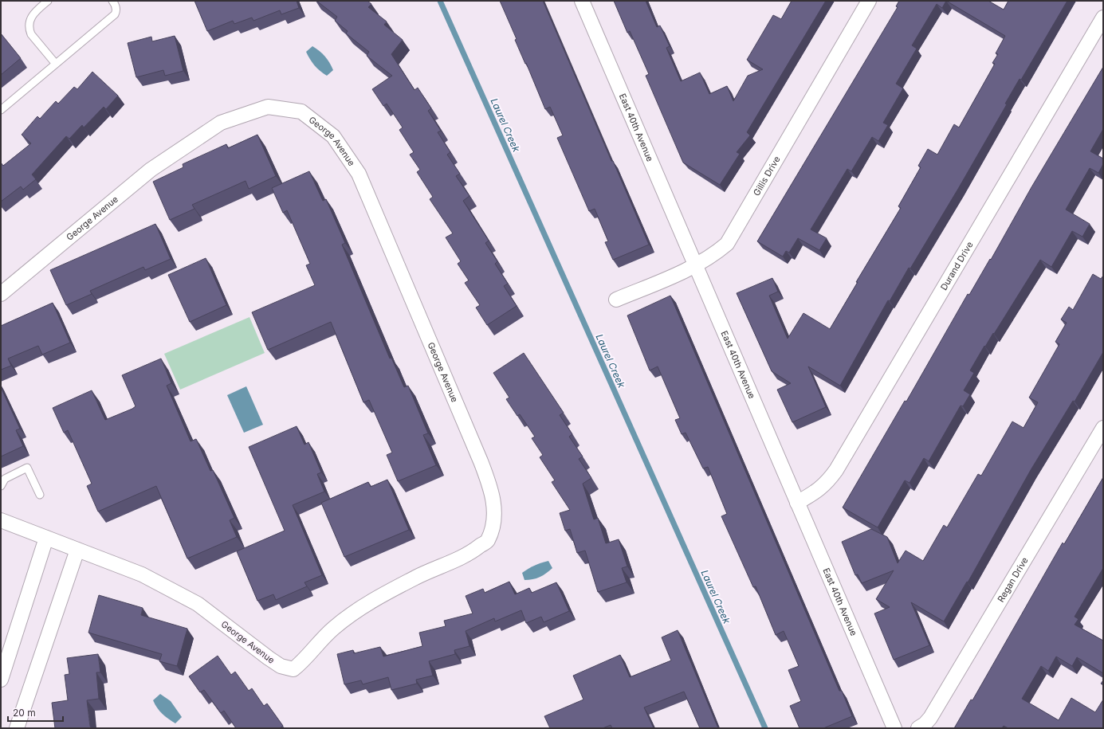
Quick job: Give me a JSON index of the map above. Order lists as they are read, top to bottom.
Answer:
{
  "streets": {
    "street": [
      "East 40th Avenue",
      "George Avenue",
      "Gillis Drive",
      "Durand Drive",
      "Regan Drive"
    ]
  },
  "crossings": [
    ["East 40th Avenue", "Gillis Drive"],
    ["East 40th Avenue", "Durand Drive"]
  ],
  "water": ["Laurel Creek"],
  "scale_bar": "20 m"
}
